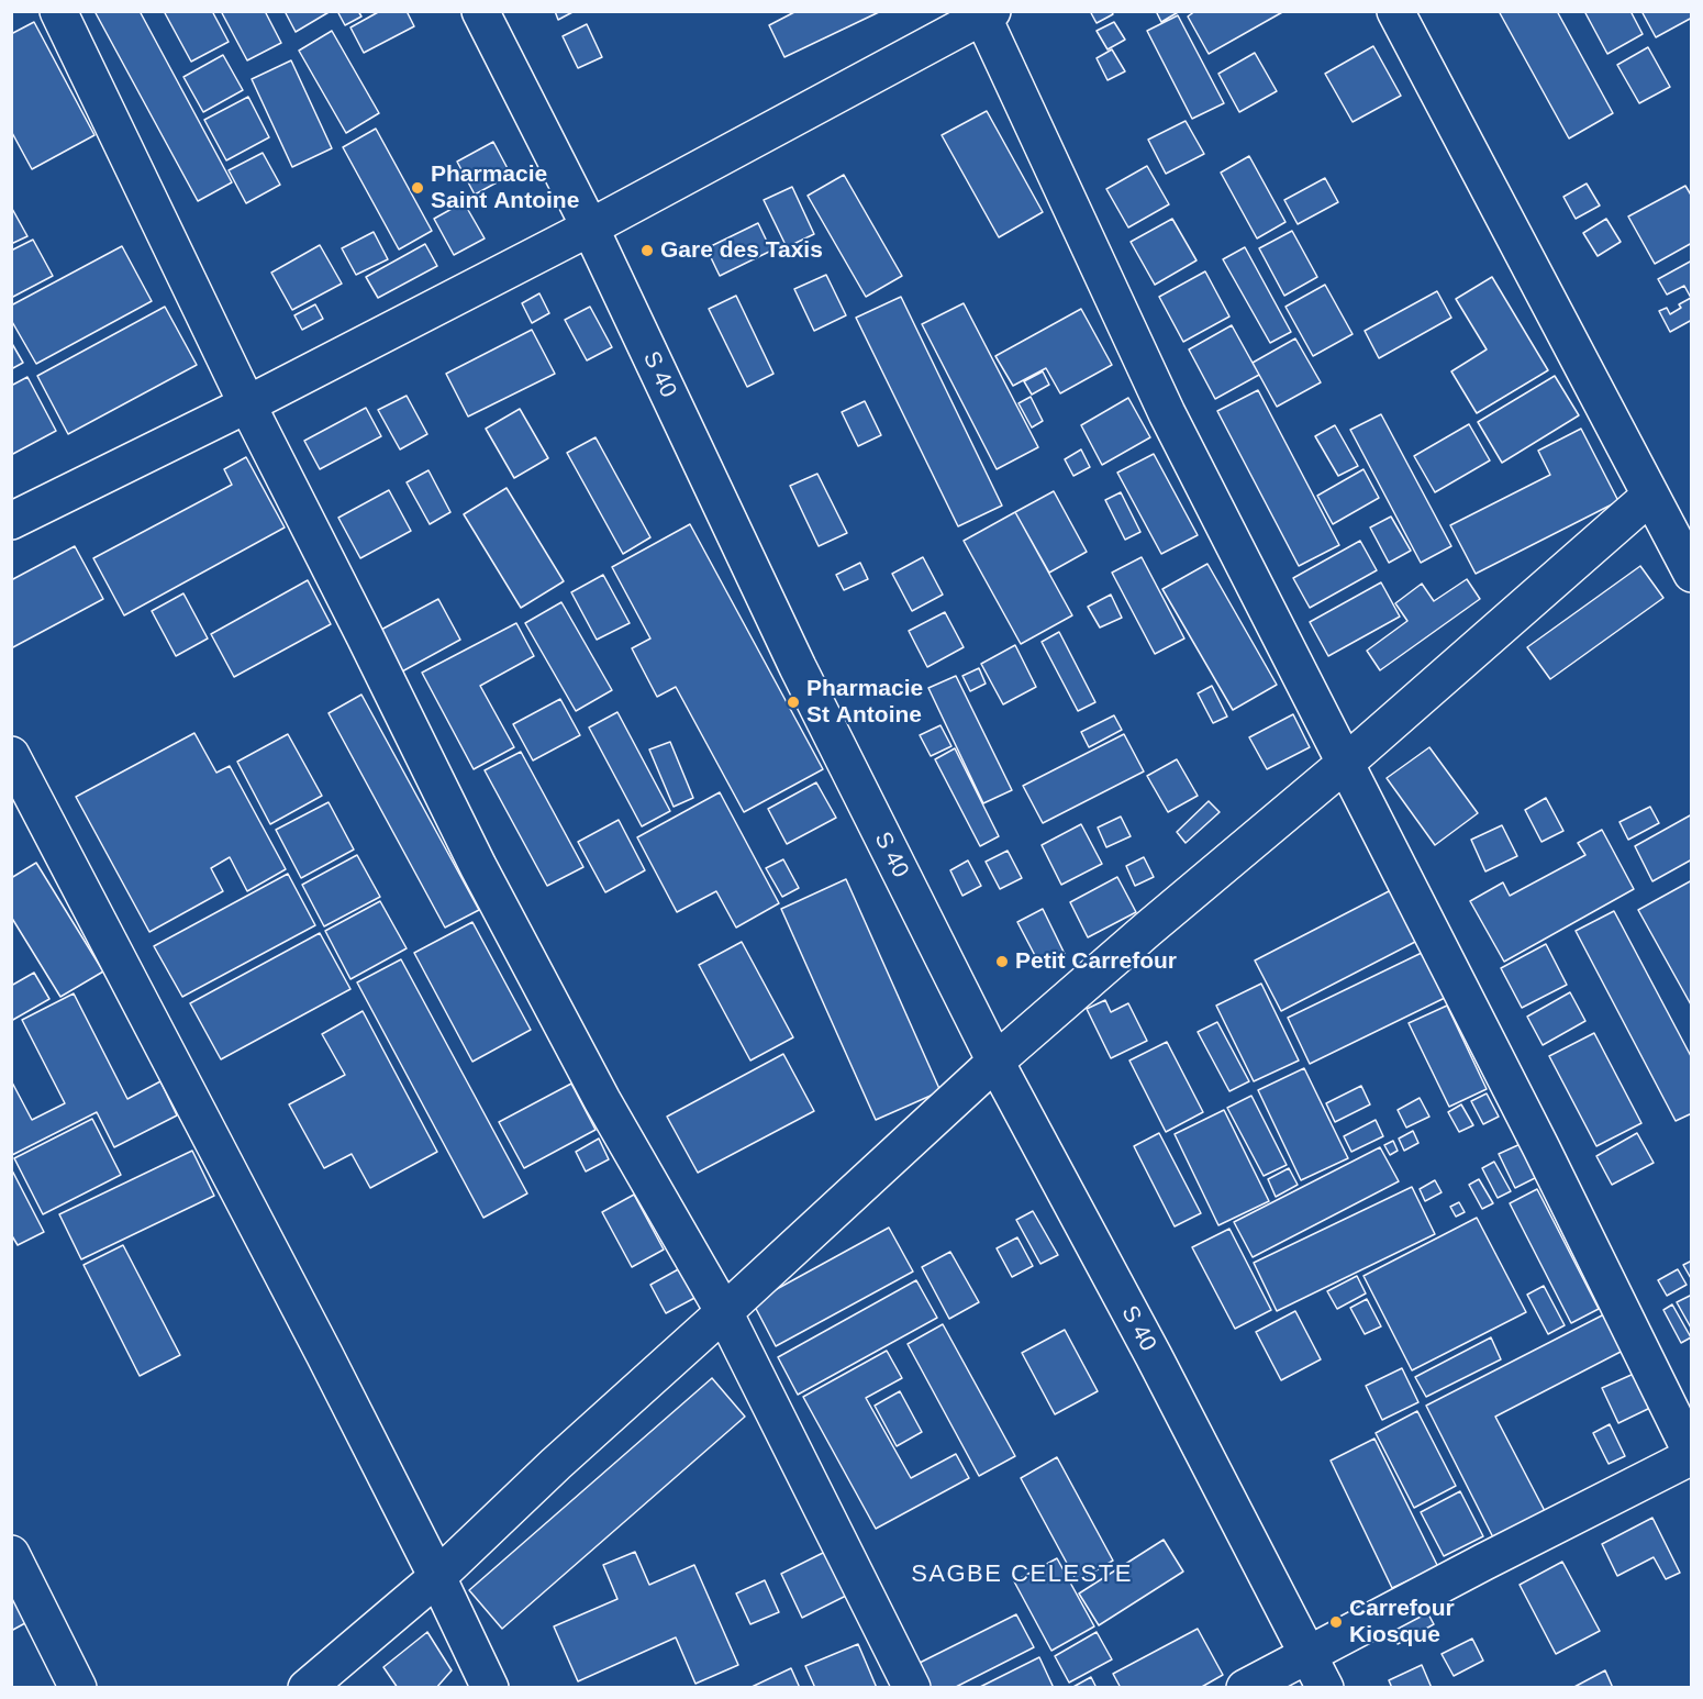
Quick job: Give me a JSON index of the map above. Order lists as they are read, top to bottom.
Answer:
{
  "streets": {
    "street": ["S 40"]
  },
  "districts": ["SAGBE CELESTE"],
  "places": [
    "Pharmacie Saint Antoine",
    "Gare des Taxis",
    "Pharmacie St Antoine",
    "Petit Carrefour",
    "Carrefour Kiosque"
  ]
}
